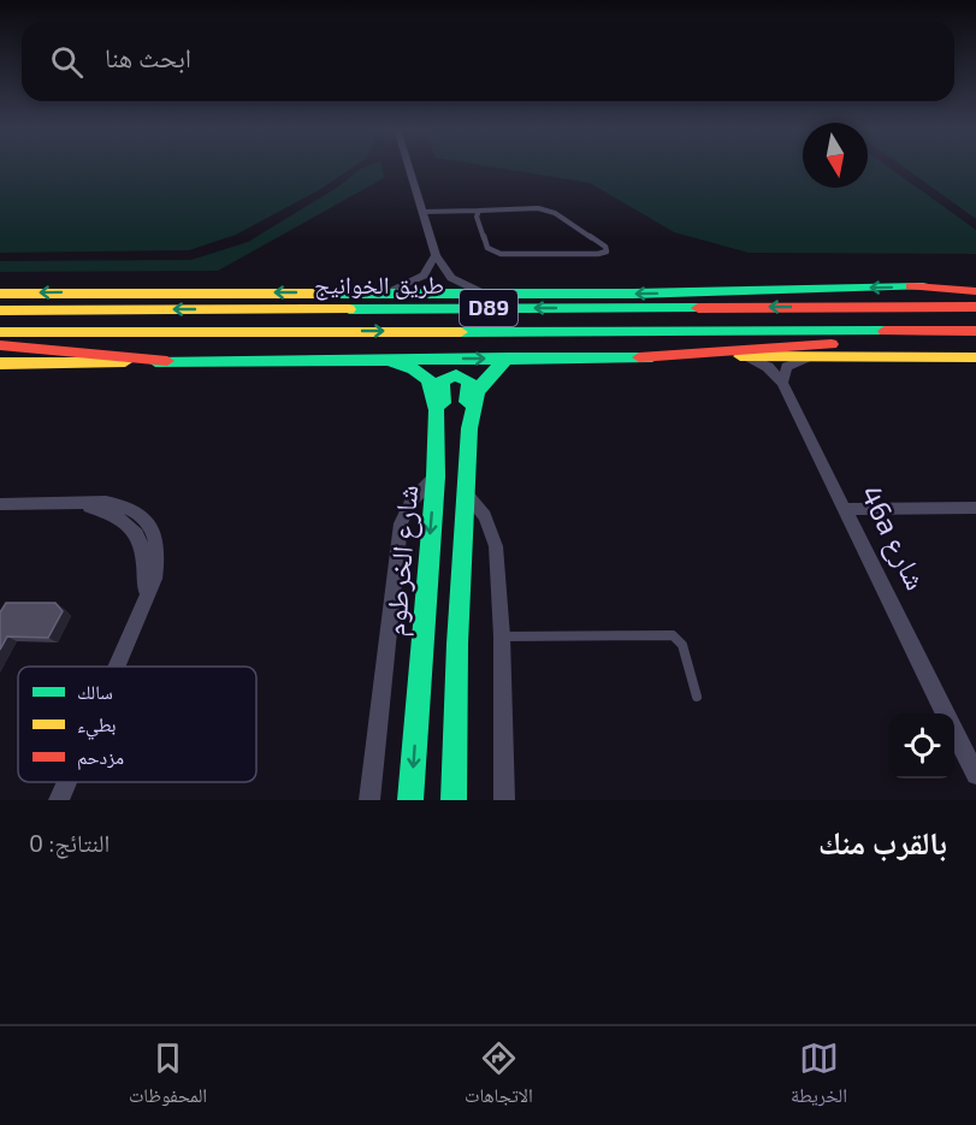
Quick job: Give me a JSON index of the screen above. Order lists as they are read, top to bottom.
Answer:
{
  "streets": {
    "main road": ["طريق الخوانيج", "D89", "شارع الخرطوم"],
    "street": ["46a شارع"]
  },
  "legend": ["سالك", "بطيء", "مزدحم"],
  "north": "bottom",
  "page": {
    "search": "ابحث هنا",
    "heading": ["بالقرب منك", "النتائج: 0"],
    "nav": ["الخريطة", "الاتجاهات", "المحفوظات"]
  }
}
